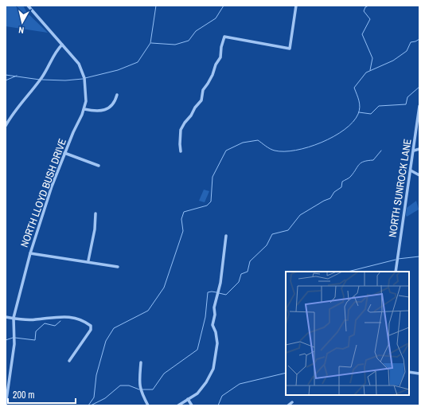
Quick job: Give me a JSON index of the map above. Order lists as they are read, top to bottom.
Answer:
{
  "streets": {
    "street": ["NORTH SUNROCK LANE", "NORTH LLOYD BUSH DRIVE"]
  },
  "scale_bar": "200 m",
  "north": "bottom"
}
